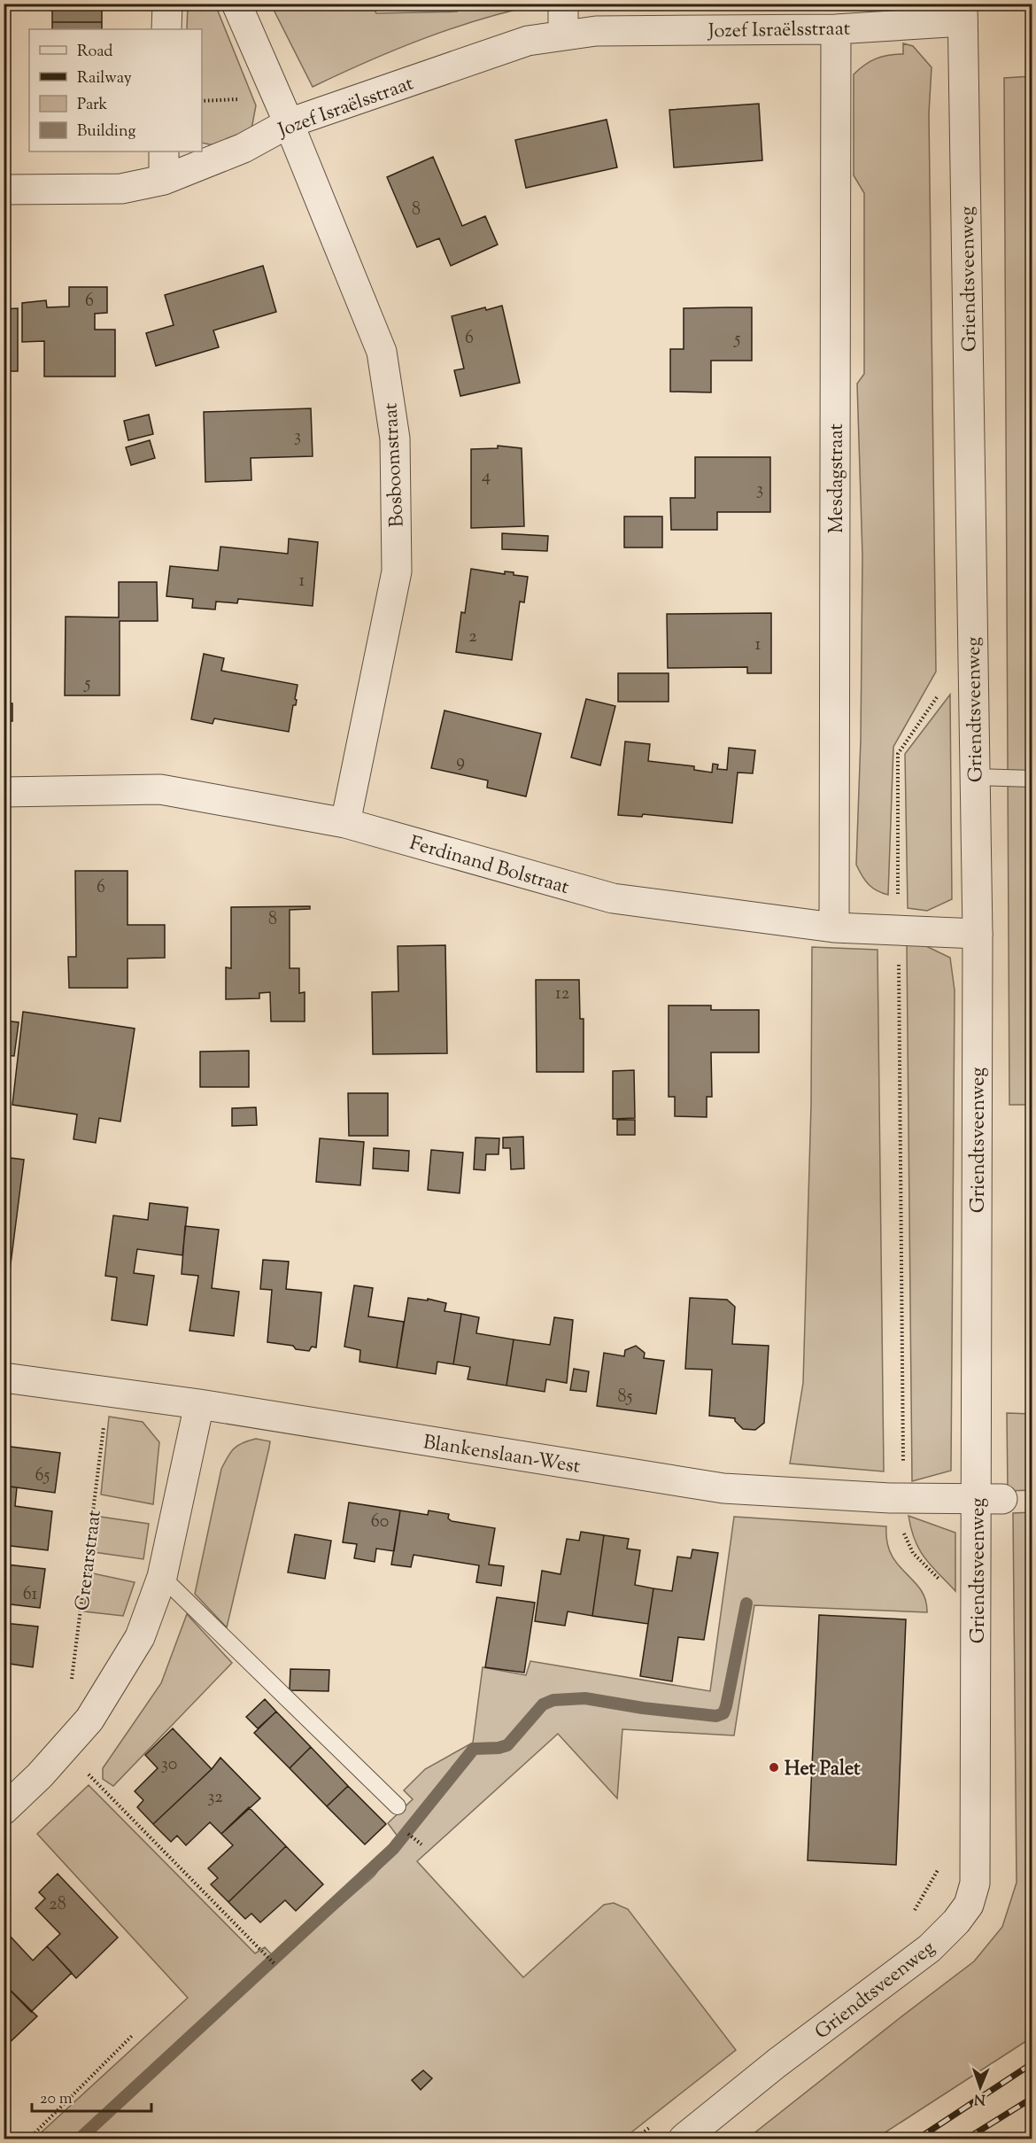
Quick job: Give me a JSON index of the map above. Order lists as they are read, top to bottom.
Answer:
{
  "streets": {
    "street": [
      "Jozef Israëlsstraat",
      "Griendtsveenweg",
      "Bosboomstraat",
      "Mesdagstraat",
      "Ferdinand Bolstraat",
      "Blankenslaan-West"
    ],
    "path": ["Crerarstraat"]
  },
  "crossings": [
    ["Jozef Israëlsstraat", "Griendtsveenweg"],
    ["Jozef Israëlsstraat", "Bosboomstraat"],
    ["Jozef Israëlsstraat", "Mesdagstraat"],
    ["Griendtsveenweg", "Ferdinand Bolstraat"],
    ["Griendtsveenweg", "Blankenslaan-West"],
    ["Bosboomstraat", "Ferdinand Bolstraat"],
    ["Mesdagstraat", "Ferdinand Bolstraat"],
    ["Blankenslaan-West", "Crerarstraat"]
  ],
  "places": ["Het Palet"],
  "house_numbers": [
    "8",
    "6",
    "6",
    "5",
    "3",
    "4",
    "3",
    "1",
    "2",
    "1",
    "5",
    "9",
    "6",
    "8",
    "12",
    "85",
    "65",
    "60",
    "61",
    "30",
    "32",
    "28"
  ],
  "legend": [
    "Road",
    "Railway",
    "Park",
    "Building"
  ],
  "scale_bar": "20 m",
  "north": "bottom"
}
